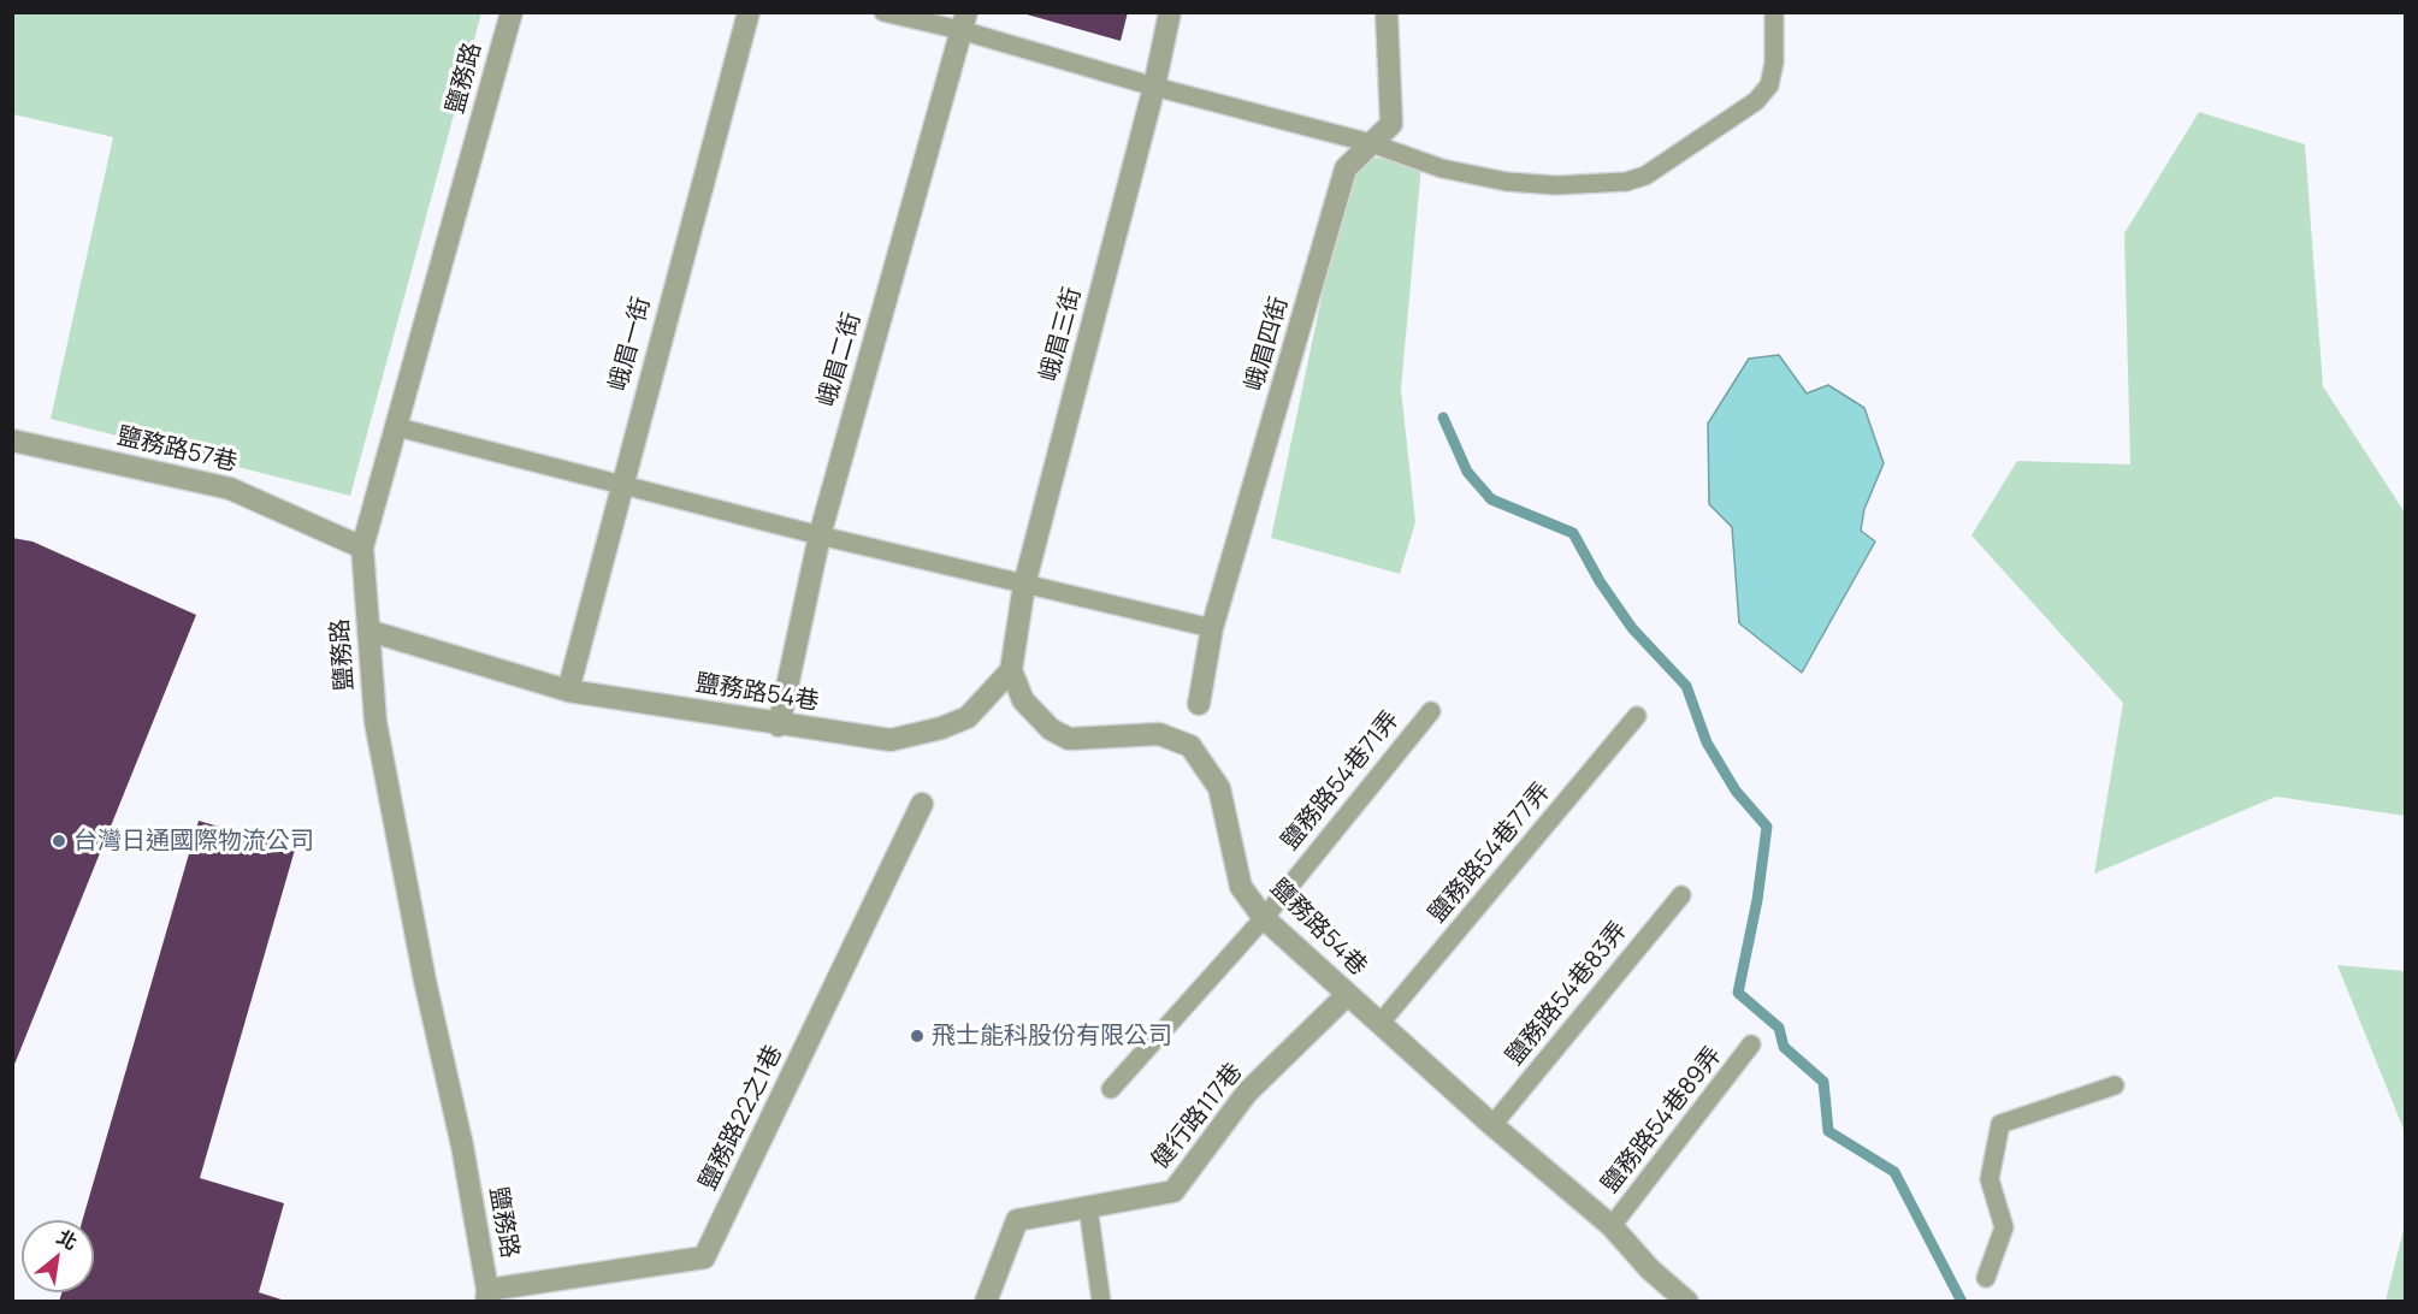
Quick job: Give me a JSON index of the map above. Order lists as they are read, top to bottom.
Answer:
{
  "streets": {
    "street": [
      "鹽務路",
      "峨眉三街",
      "峨眉一街",
      "峨眉四街",
      "峨眉二街",
      "鹽務路57巷",
      "鹽務路54巷",
      "健行路117巷",
      "鹽務路22之1巷"
    ],
    "lane": [
      "鹽務路54巷71弄",
      "鹽務路54巷77弄",
      "鹽務路54巷83弄",
      "鹽務路54巷89弄"
    ]
  },
  "crossings": [
    ["鹽務路", "鹽務路57巷"],
    ["鹽務路", "鹽務路54巷"],
    ["鹽務路", "鹽務路22之1巷"],
    ["峨眉三街", "鹽務路54巷"],
    ["峨眉一街", "鹽務路54巷"],
    ["峨眉二街", "鹽務路54巷"],
    ["鹽務路54巷", "鹽務路54巷71弄"],
    ["鹽務路54巷", "鹽務路54巷77弄"],
    ["鹽務路54巷", "鹽務路54巷83弄"],
    ["鹽務路54巷", "健行路117巷"],
    ["鹽務路54巷", "鹽務路54巷89弄"]
  ],
  "places": ["台灣日通國際物流公司", "飛士能科股份有限公司"],
  "north": "top right"
}
